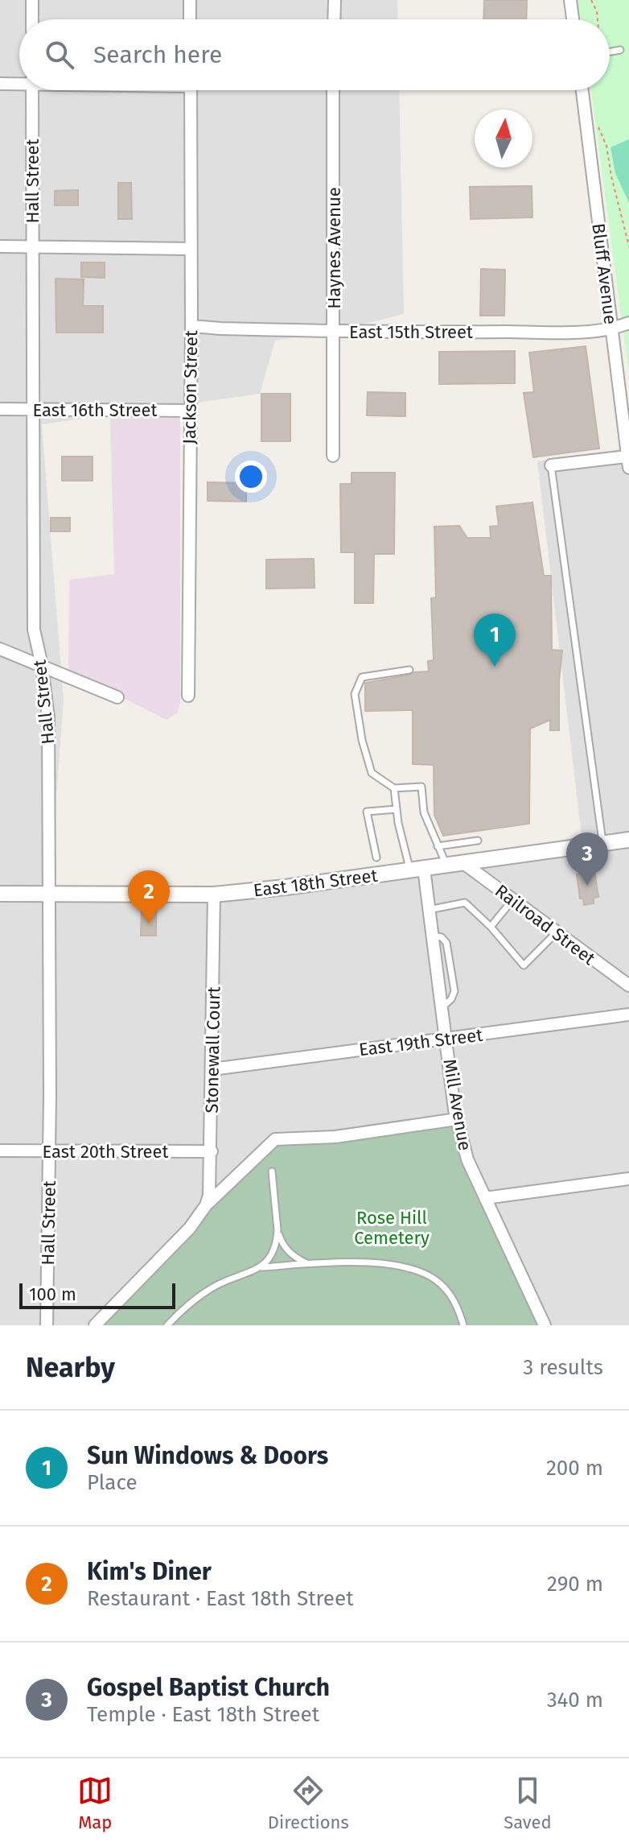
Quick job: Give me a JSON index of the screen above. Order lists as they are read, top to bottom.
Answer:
{
  "streets": {
    "street": [
      "Hall Street",
      "Haynes Avenue",
      "Bluff Avenue",
      "East 15th Street",
      "Jackson Street",
      "East 16th Street",
      "East 18th Street",
      "Railroad Street",
      "East 19th Street",
      "Stonewall Court",
      "Mill Avenue",
      "East 20th Street"
    ]
  },
  "crossings": [
    ["Hall Street", "East 16th Street"],
    ["Hall Street", "East 18th Street"],
    ["Hall Street", "East 20th Street"],
    ["Haynes Avenue", "East 15th Street"],
    ["Bluff Avenue", "East 15th Street"],
    ["East 15th Street", "Jackson Street"],
    ["Jackson Street", "East 16th Street"],
    ["East 18th Street", "Railroad Street"],
    ["East 18th Street", "Stonewall Court"],
    ["East 18th Street", "Mill Avenue"],
    ["East 19th Street", "Stonewall Court"],
    ["East 19th Street", "Mill Avenue"],
    ["Stonewall Court", "East 20th Street"]
  ],
  "parks": ["Rose Hill Cemetery"],
  "scale_bar": "100 m",
  "north": "top",
  "page": {
    "search": "Search here",
    "pins": ["1", "3", "2"],
    "scale": "100 m",
    "heading": ["Nearby", "3 results"],
    "list": [
      {
        "mark": "1",
        "name": "Sun Windows & Doors",
        "note": "Place",
        "value": "200 m"
      },
      {
        "mark": "2",
        "name": "Kim's Diner",
        "note": "Restaurant · East 18th Street",
        "value": "290 m"
      },
      {
        "mark": "3",
        "name": "Gospel Baptist Church",
        "note": "Temple · East 18th Street",
        "value": "340 m"
      }
    ],
    "nav": ["Map", "Directions", "Saved"]
  }
}
